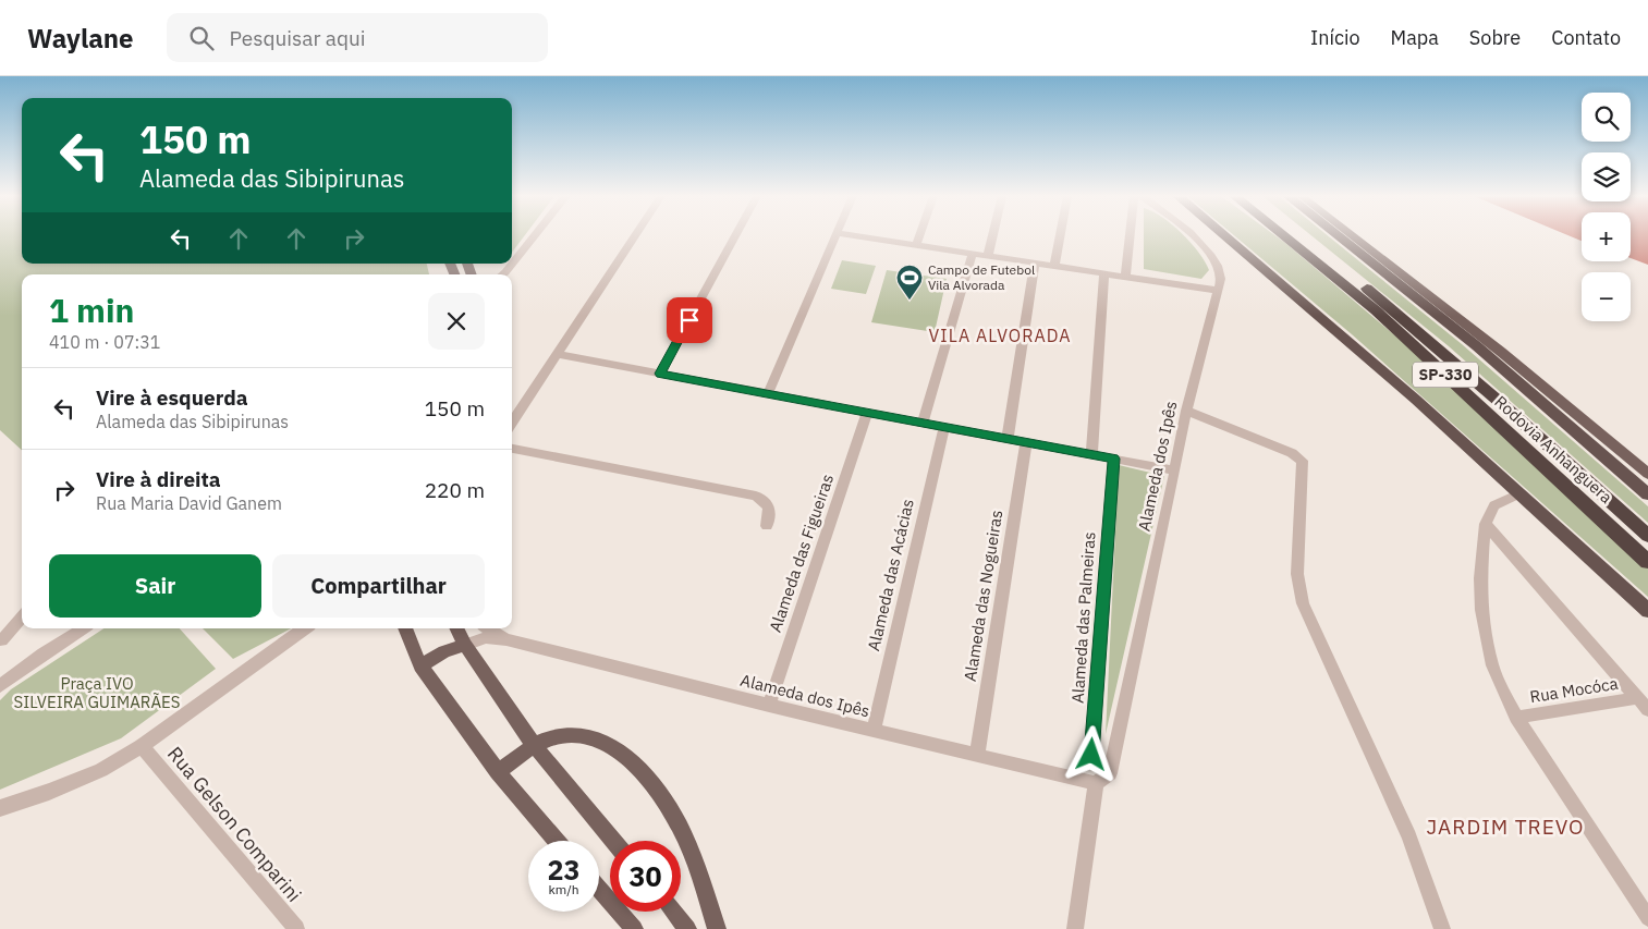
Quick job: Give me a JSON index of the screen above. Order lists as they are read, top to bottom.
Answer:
{
  "streets": {
    "highway": ["SP-330", "Rodovia Anhanguera"],
    "street": [
      "Alameda dos Ipês",
      "Alameda das Figueiras",
      "Alameda das Acácias",
      "Alameda das Nogueiras",
      "Alameda das Palmeiras",
      "Rua Mocóca",
      "Rua Gelson Comparini"
    ]
  },
  "crossings": [
    ["Alameda dos Ipês", "Alameda das Figueiras"],
    ["Alameda dos Ipês", "Alameda das Acácias"],
    ["Alameda dos Ipês", "Alameda das Nogueiras"],
    ["Alameda dos Ipês", "Alameda das Palmeiras"]
  ],
  "districts": ["VILA ALVORADA", "JARDIM TREVO"],
  "parks": ["Praça IVO SILVEIRA GUIMARÃES"],
  "places": {
    "sports": ["Campo de Futebol Vila Alvorada"]
  },
  "page": {
    "header": "Waylane",
    "search": "Pesquisar aqui",
    "nav": [
      "Início",
      "Mapa",
      "Sobre",
      "Contato"
    ],
    "map_buttons": ["+", "−"],
    "turn": ["150 m", "Alameda das Sibipirunas"],
    "heading": ["1 min", "410 m · 07:31"],
    "list": [
      {
        "name": "Vire à esquerda",
        "note": "Alameda das Sibipirunas",
        "value": "150 m"
      },
      {
        "name": "Vire à direita",
        "note": "Rua Maria David Ganem",
        "value": "220 m"
      }
    ],
    "buttons": ["Sair", "Compartilhar"],
    "speed": "23 km/h",
    "limit": "30"
  }
}
